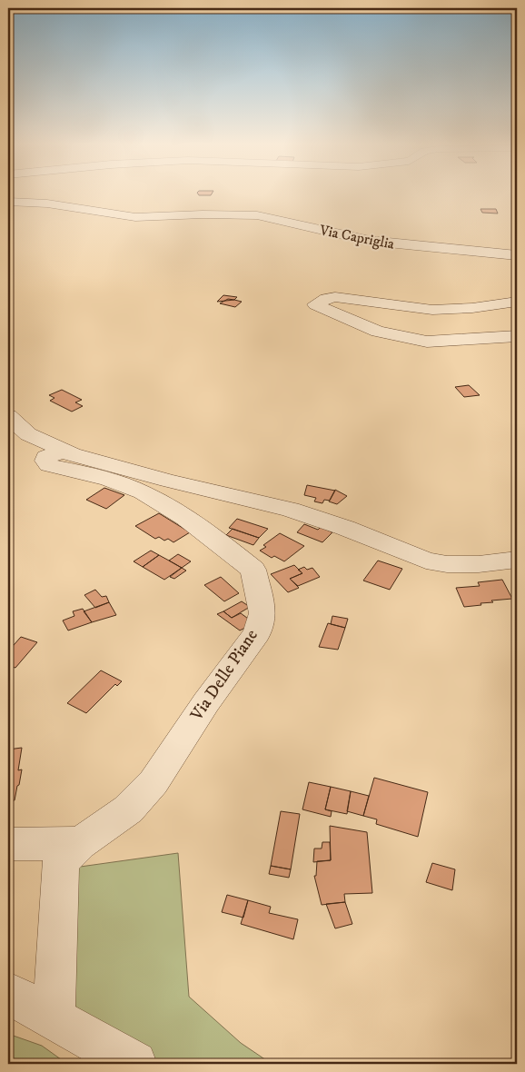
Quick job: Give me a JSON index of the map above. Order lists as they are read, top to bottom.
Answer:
{
  "streets": {
    "street": ["Via Capriglia", "Via Delle Piane"]
  }
}
